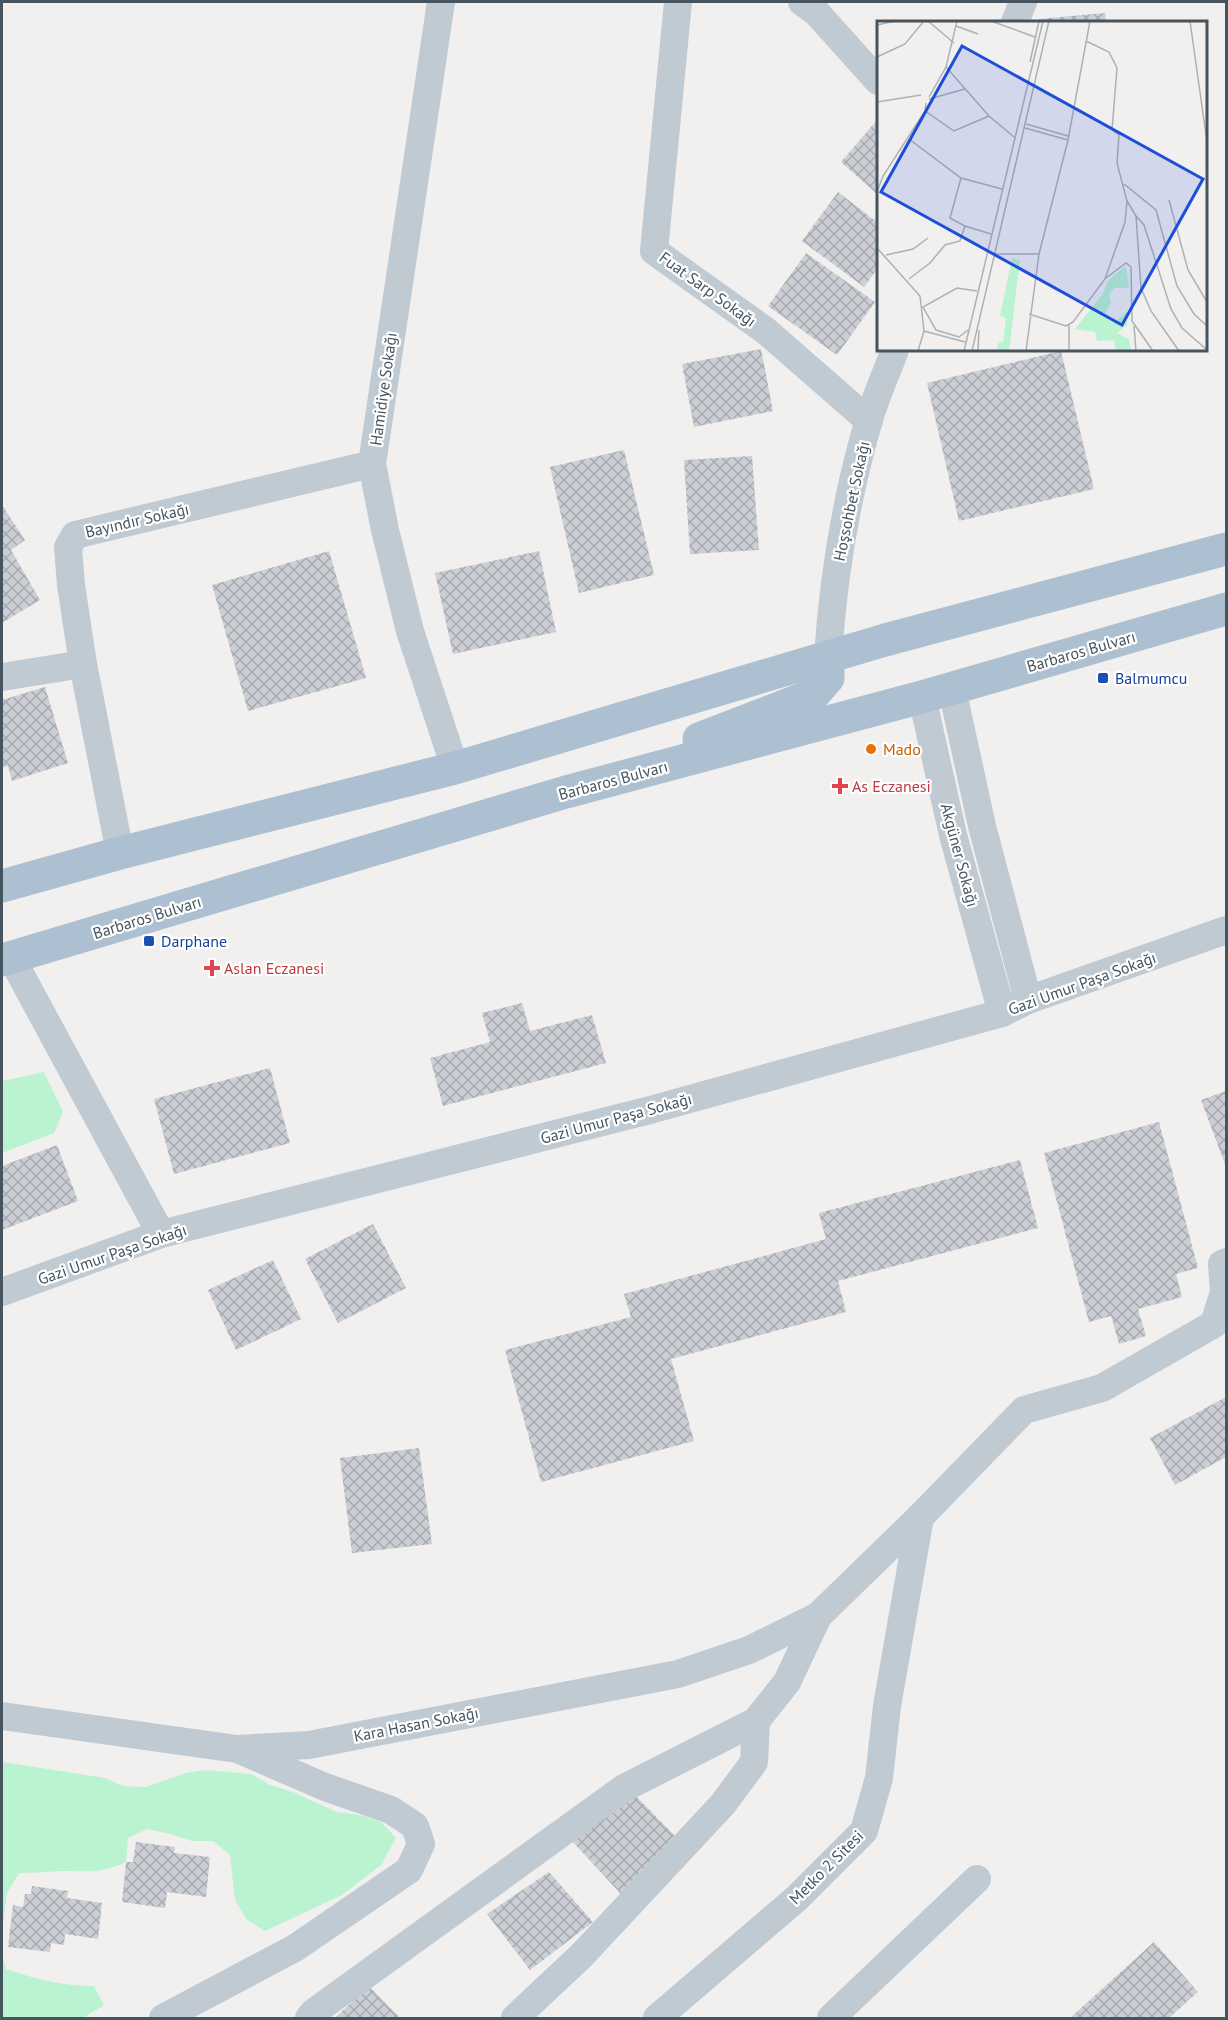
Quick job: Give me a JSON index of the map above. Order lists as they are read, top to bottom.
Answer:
{
  "streets": {
    "main road": ["Barbaros Bulvarı"],
    "street": [
      "Fuat Sarp Sokağı",
      "Hamidiye Sokağı",
      "Hoşsohbet Sokağı",
      "Bayındır Sokağı",
      "Akgüner Sokağı",
      "Gazi Umur Paşa Sokağı",
      "Kara Hasan Sokağı",
      "Metko 2 Sitesi"
    ]
  },
  "crossings": [
    ["Fuat Sarp Sokağı", "Hoşsohbet Sokağı"],
    ["Hamidiye Sokağı", "Bayındır Sokağı"],
    ["Barbaros Bulvarı", "Akgüner Sokağı"],
    ["Akgüner Sokağı", "Gazi Umur Paşa Sokağı"]
  ],
  "places": {
    "transit": ["Balmumcu", "Darphane"],
    "other": ["Mado"],
    "health": ["As Eczanesi", "Aslan Eczanesi"]
  }
}
